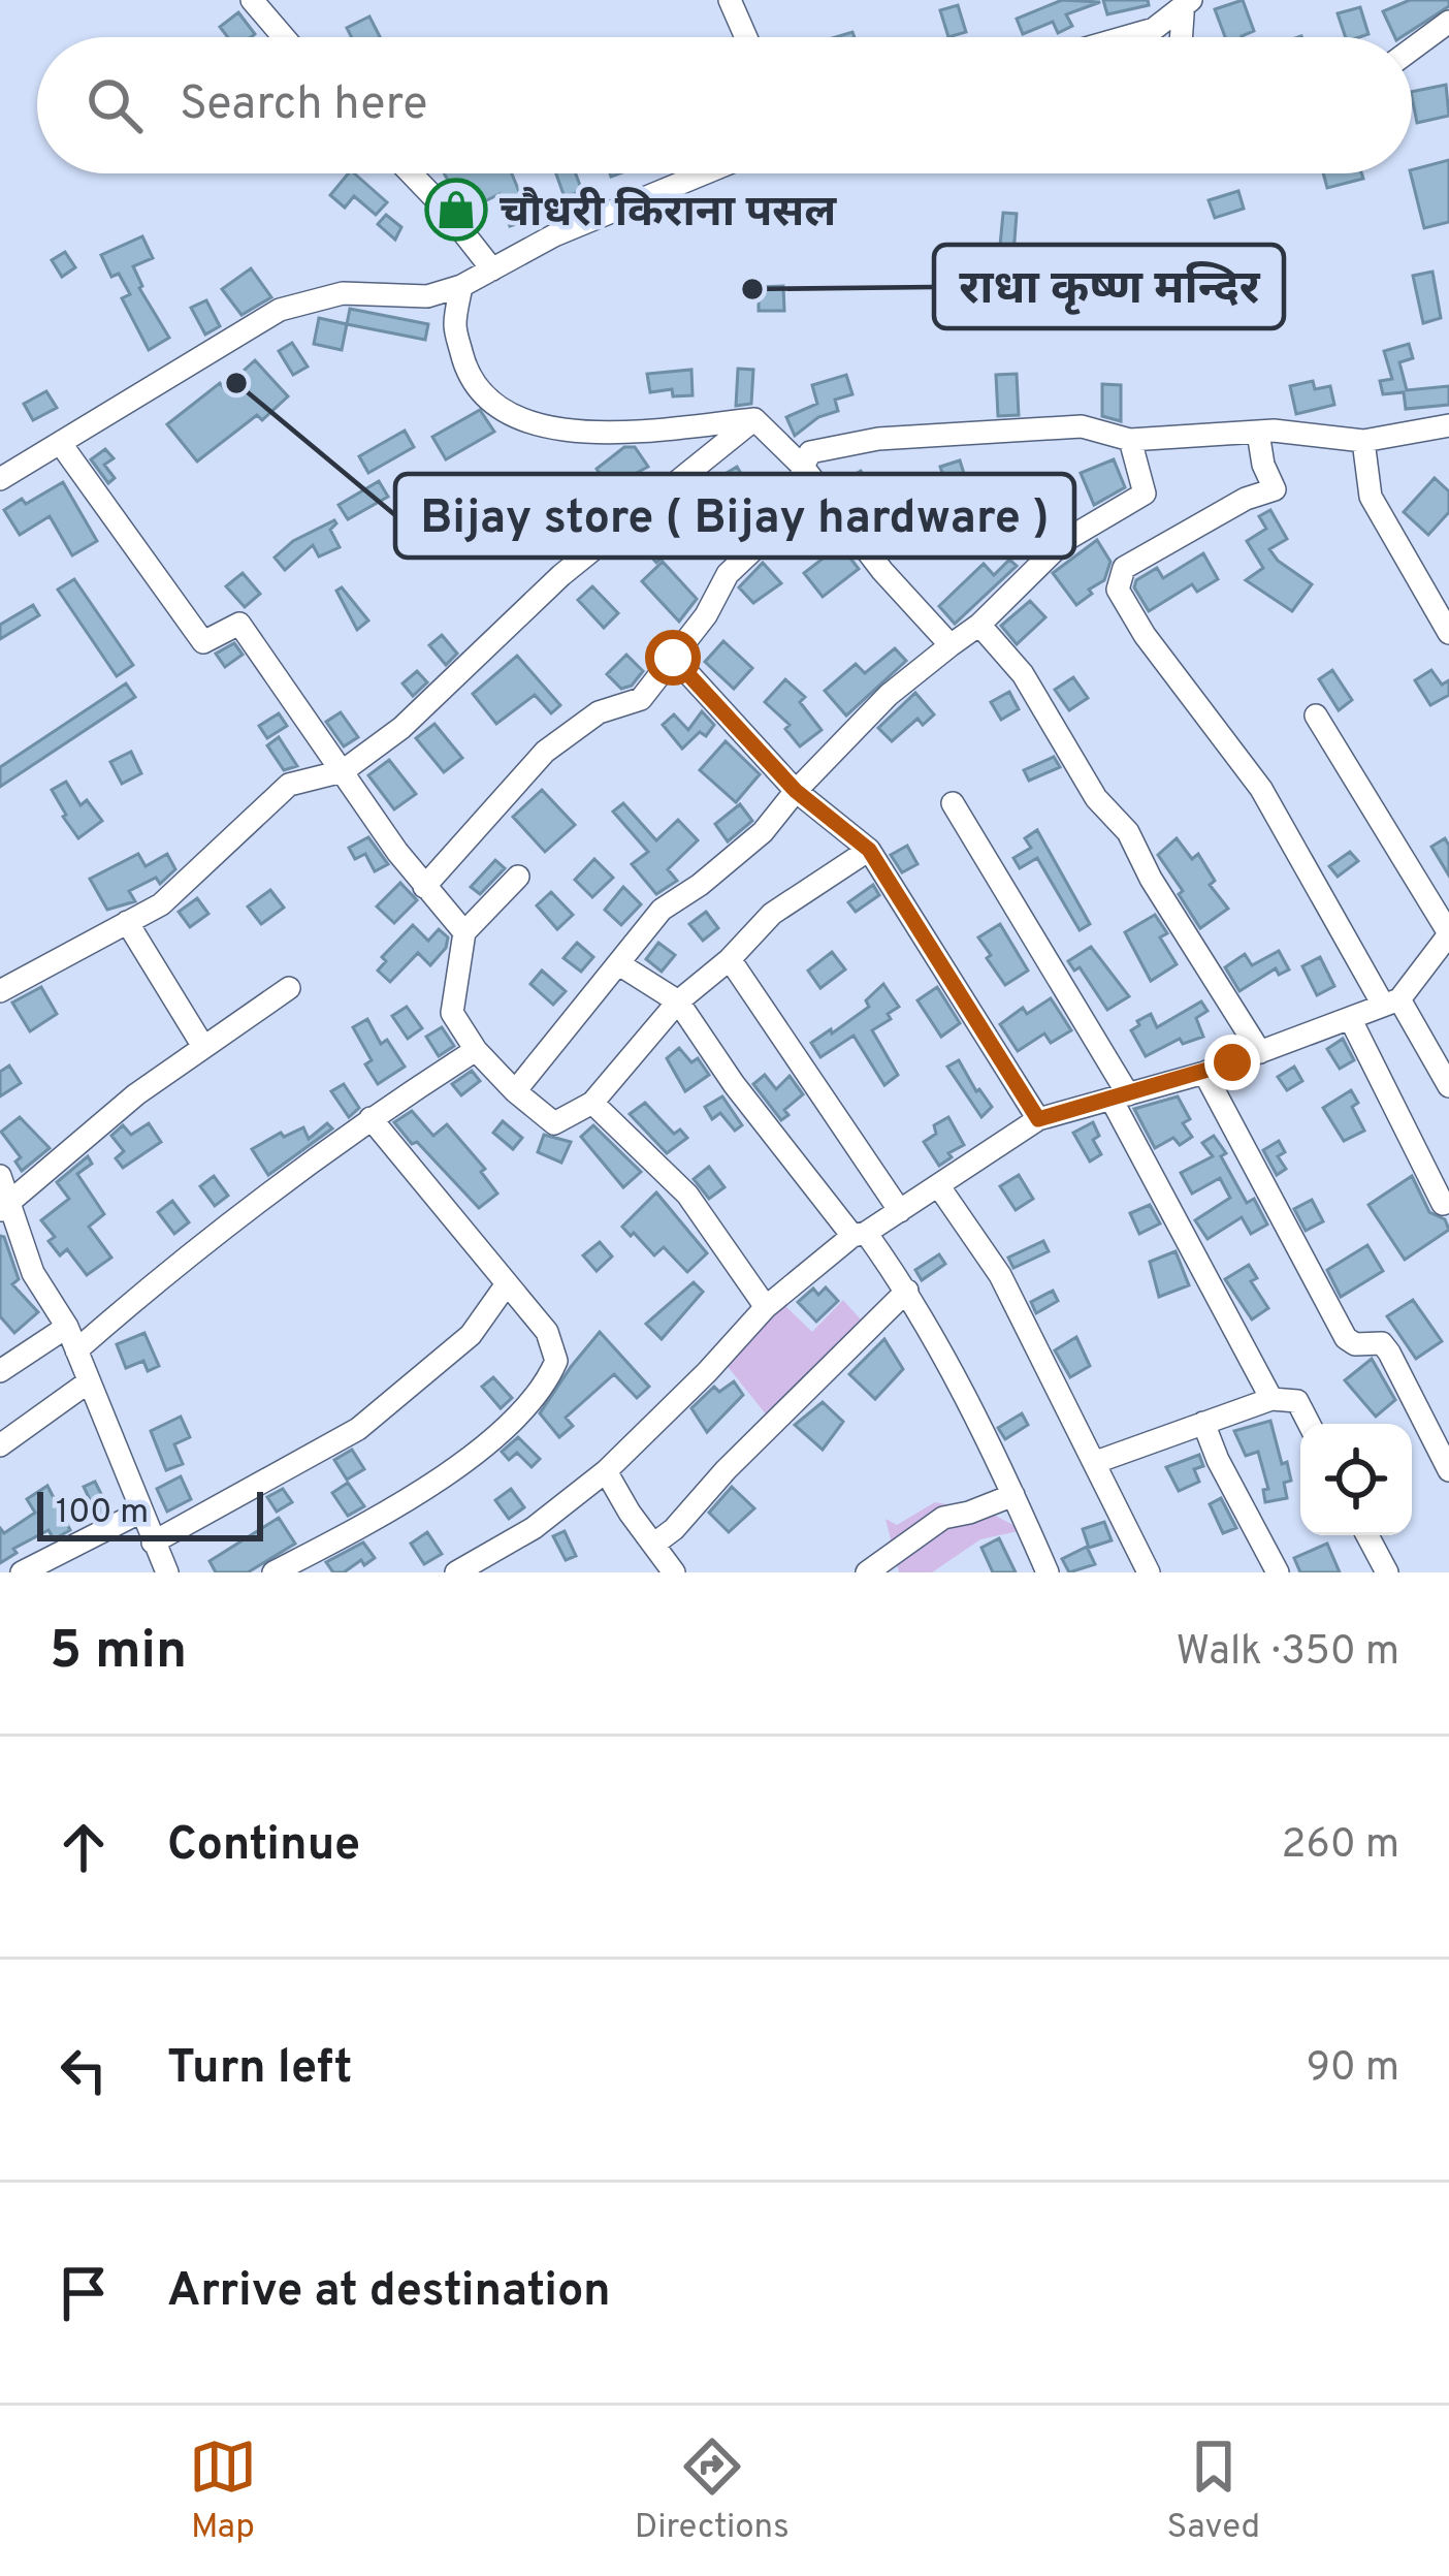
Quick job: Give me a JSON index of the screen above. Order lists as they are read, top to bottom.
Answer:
{
  "places": {
    "shop": ["चौधरी किराना पसल"],
    "other": ["राधा कृष्ण मन्दिर", "Bijay store ( Bijay hardware )"]
  },
  "scale_bar": "100 m",
  "page": {
    "search": "Search here",
    "scale": "100 m",
    "heading": ["5 min", "Walk · 350 m"],
    "list": [
      ["Continue", "260 m"],
      ["Turn left", "90 m"],
      "Arrive at destination"
    ],
    "nav": ["Map", "Directions", "Saved"]
  }
}
